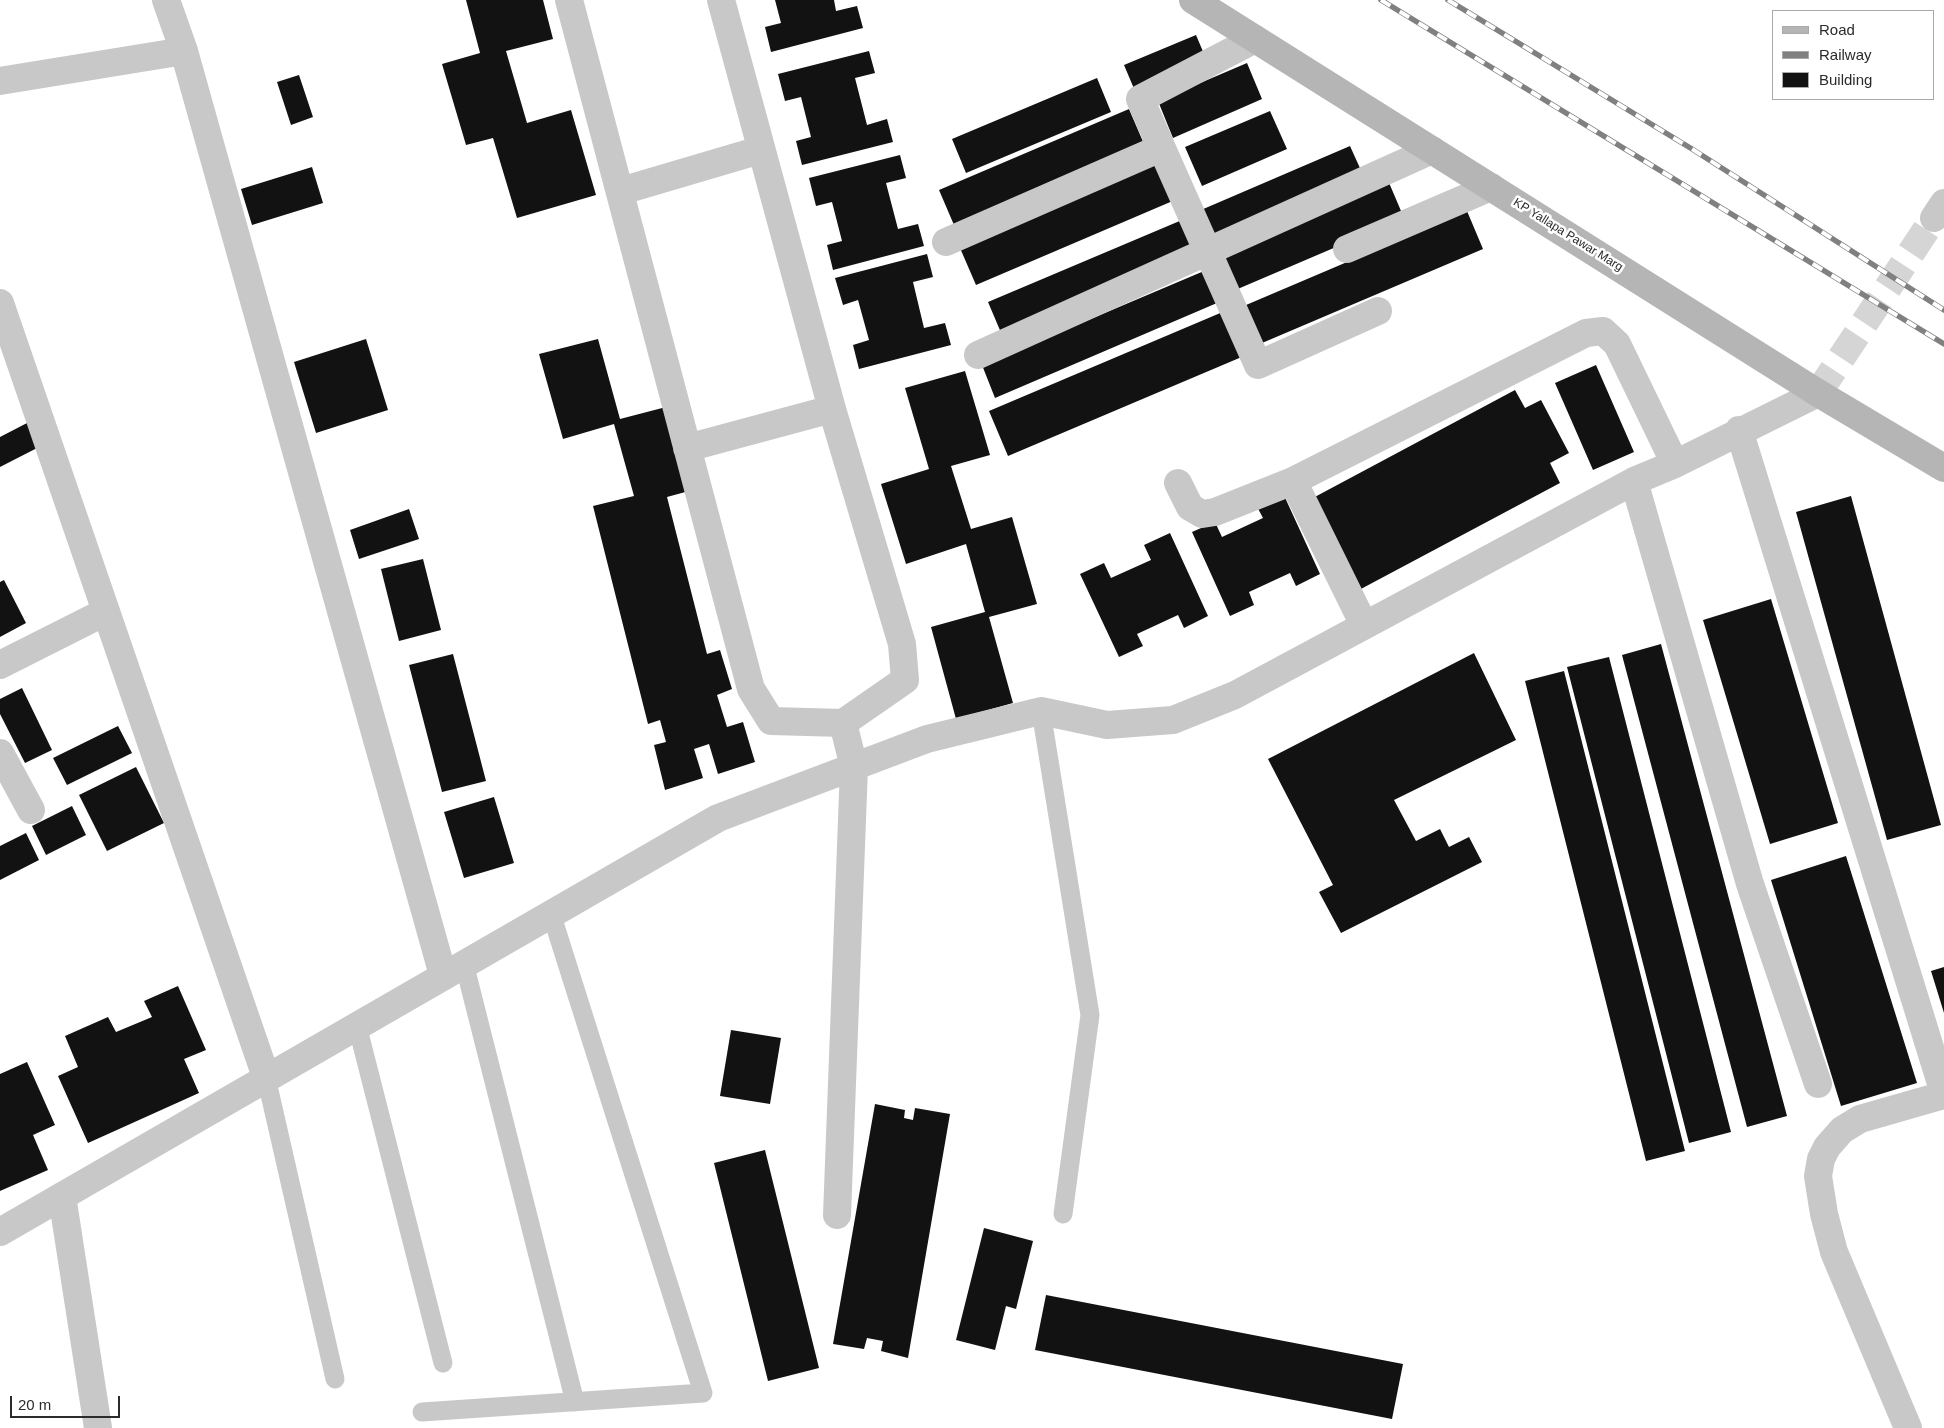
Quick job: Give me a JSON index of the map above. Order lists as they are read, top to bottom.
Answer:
{
  "streets": {
    "street": ["KP Yallapa Pawar Marg"]
  },
  "legend": ["Road", "Railway", "Building"],
  "scale_bar": "20 m"
}
